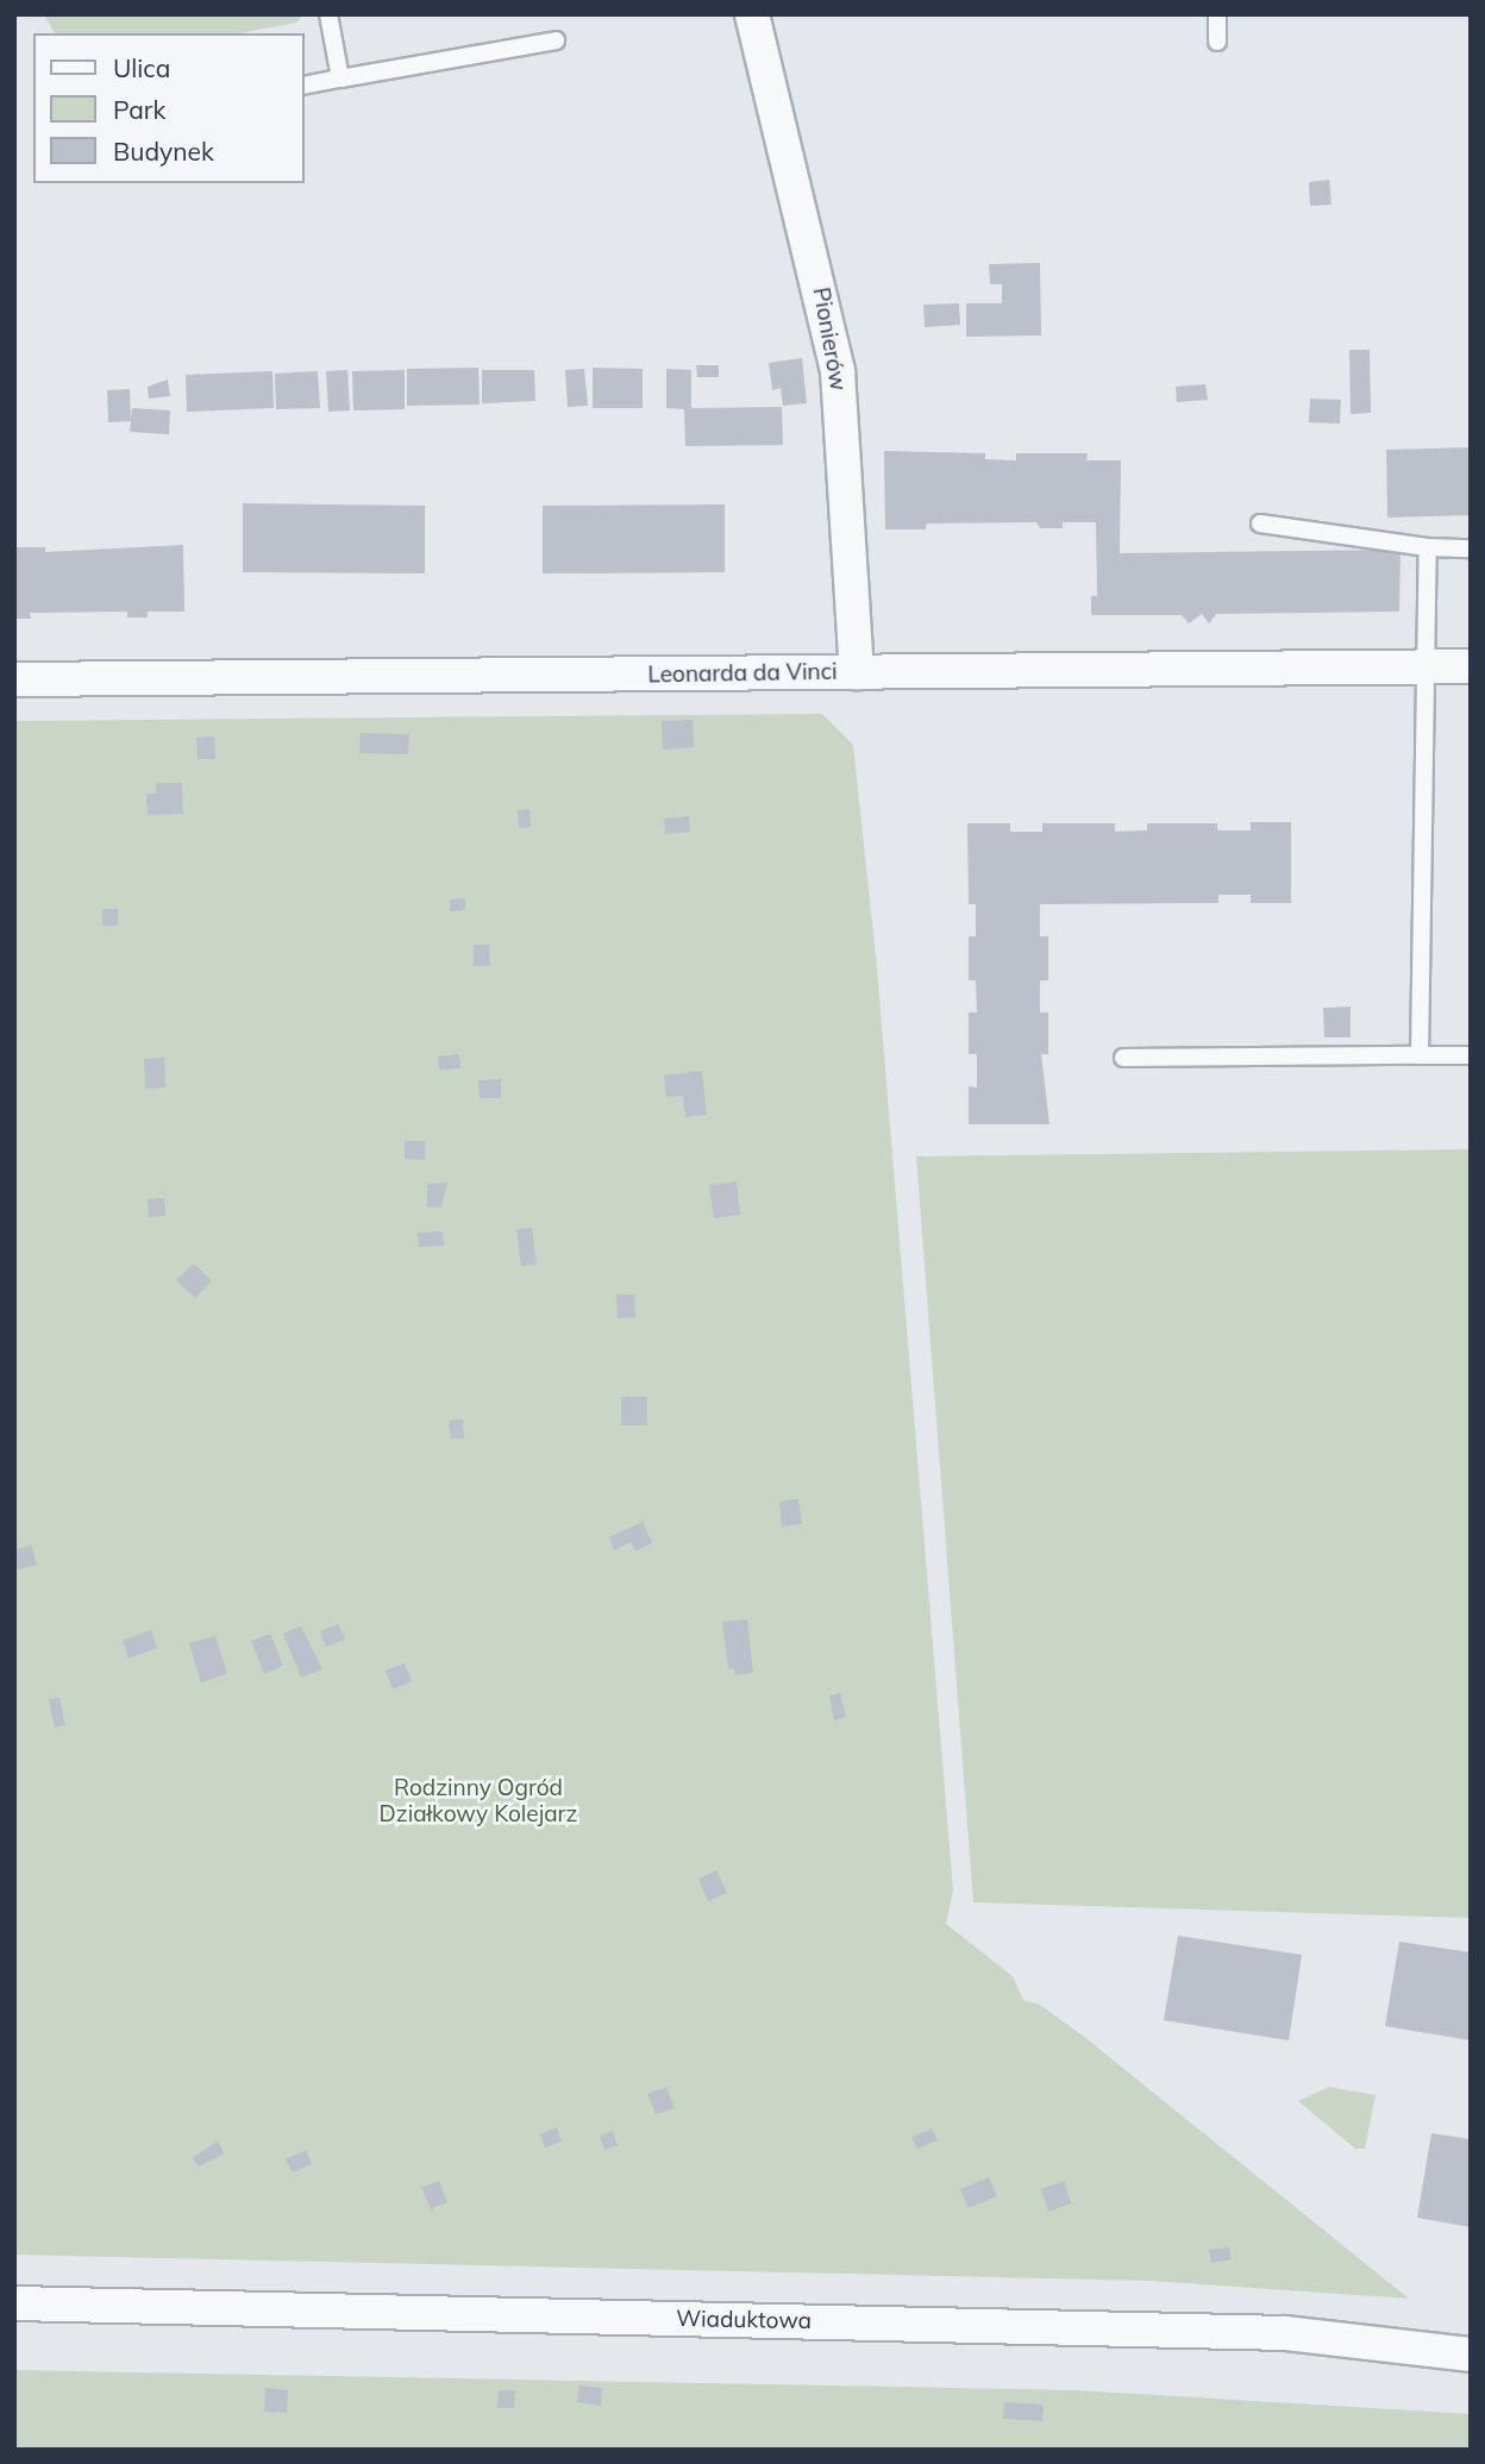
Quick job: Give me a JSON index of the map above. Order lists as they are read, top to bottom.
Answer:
{
  "streets": {
    "street": ["Pionierów", "Leonarda da Vinci", "Wiaduktowa"]
  },
  "crossings": [
    ["Pionierów", "Leonarda da Vinci"]
  ],
  "parks": ["Rodzinny Ogród Działkowy Kolejarz"],
  "legend": ["Ulica", "Park", "Budynek"]
}
